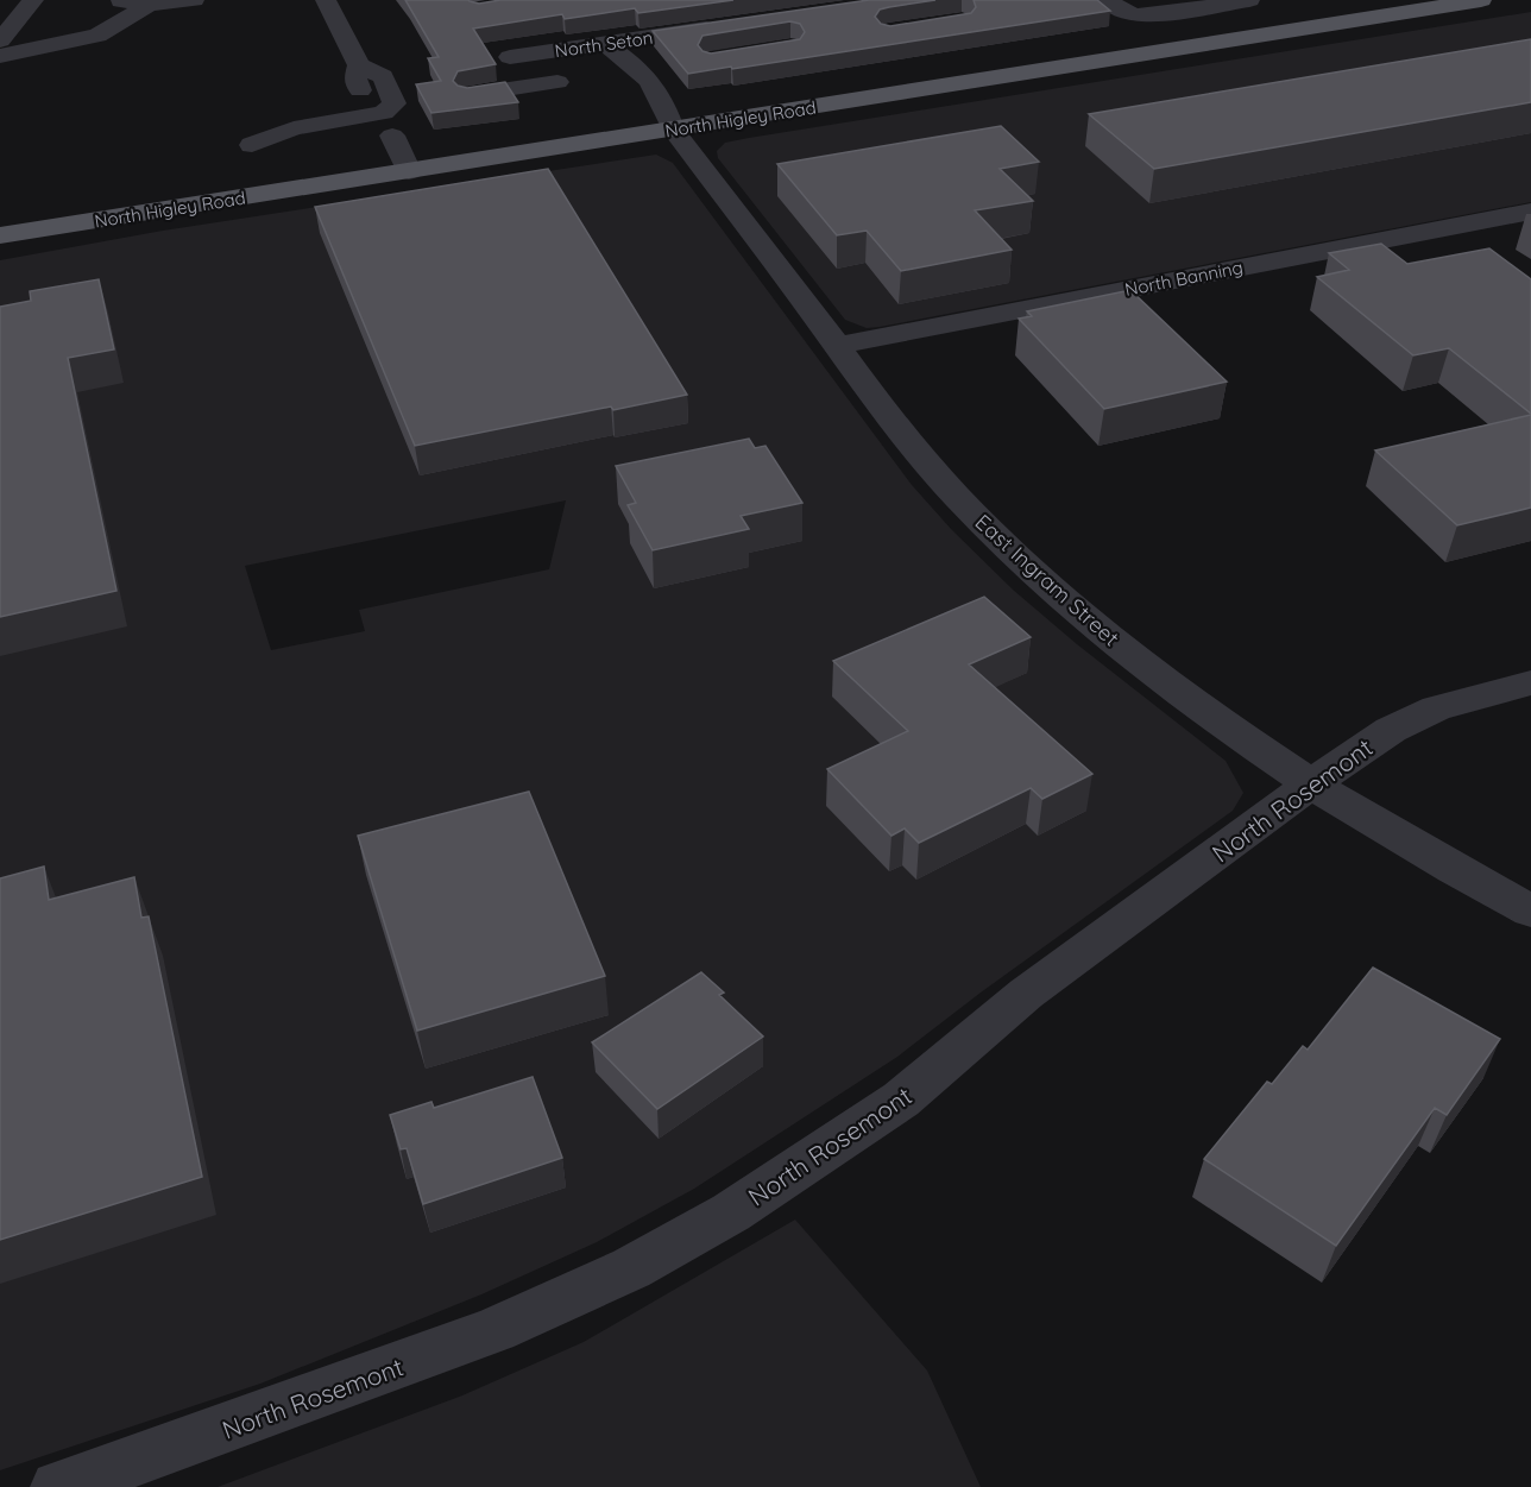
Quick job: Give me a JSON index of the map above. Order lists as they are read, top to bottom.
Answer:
{
  "streets": {
    "main road": ["North Higley Road"],
    "street": [
      "North Seton",
      "North Banning",
      "East Ingram Street",
      "North Rosemont"
    ]
  },
  "crossings": [
    ["North Seton", "East Ingram Street"],
    ["North Higley Road", "East Ingram Street"],
    ["North Banning", "East Ingram Street"],
    ["East Ingram Street", "North Rosemont"]
  ]
}
